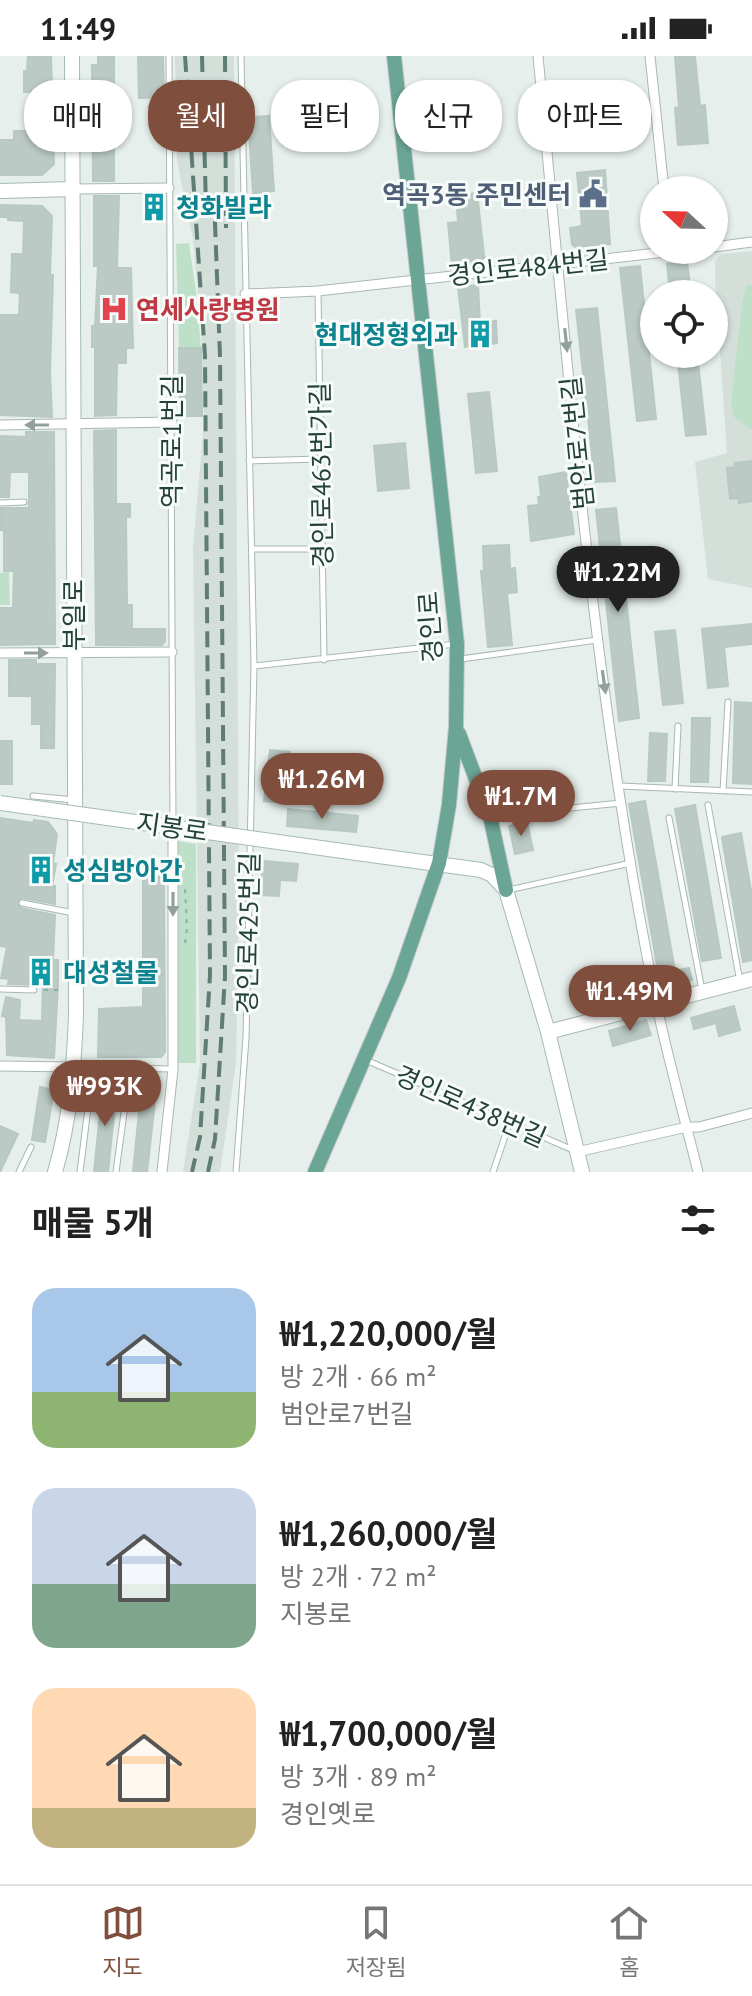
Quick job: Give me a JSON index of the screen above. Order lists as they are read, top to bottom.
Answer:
{
  "streets": {
    "main road": ["경인로"],
    "street": [
      "경인로484번길",
      "범안로7번길",
      "부일로",
      "지봉로"
    ],
    "lane": [
      "역곡로1번길",
      "경인로463번가길",
      "경인로425번길",
      "경인로438번길"
    ]
  },
  "crossings": [
    ["경인로484번길", "범안로7번길"],
    ["경인로484번길", "경인로463번가길"],
    ["경인로484번길", "경인로"],
    ["경인로484번길", "경인로425번길"],
    ["경인로", "지봉로"],
    ["경인로", "경인로438번길"]
  ],
  "one_way": ["범안로7번길"],
  "places": {
    "public building": ["역곡3동 주민센터"],
    "building": [
      "청화빌라",
      "현대정형외과",
      "성심방아간",
      "대성철물"
    ],
    "hospital": ["연세사랑병원"]
  },
  "north": "left",
  "page": {
    "status": "11:49",
    "chip": [
      "매매",
      "월세",
      "필터",
      "신규",
      "아파트"
    ],
    "price": [
      "₩1.22M",
      "₩1.26M",
      "₩1.7M",
      "₩1.49M",
      "₩993K"
    ],
    "heading": "매물 5개",
    "list": [
      {
        "name": "₩1,220,000/월",
        "note": "방 2개 · 66 m² · 범안로7번길"
      },
      {
        "name": "₩1,260,000/월",
        "note": "방 2개 · 72 m² · 지봉로"
      },
      {
        "name": "₩1,700,000/월",
        "note": "방 3개 · 89 m² · 경인옛로"
      }
    ],
    "tabs": ["지도", "저장됨", "홈"]
  }
}
